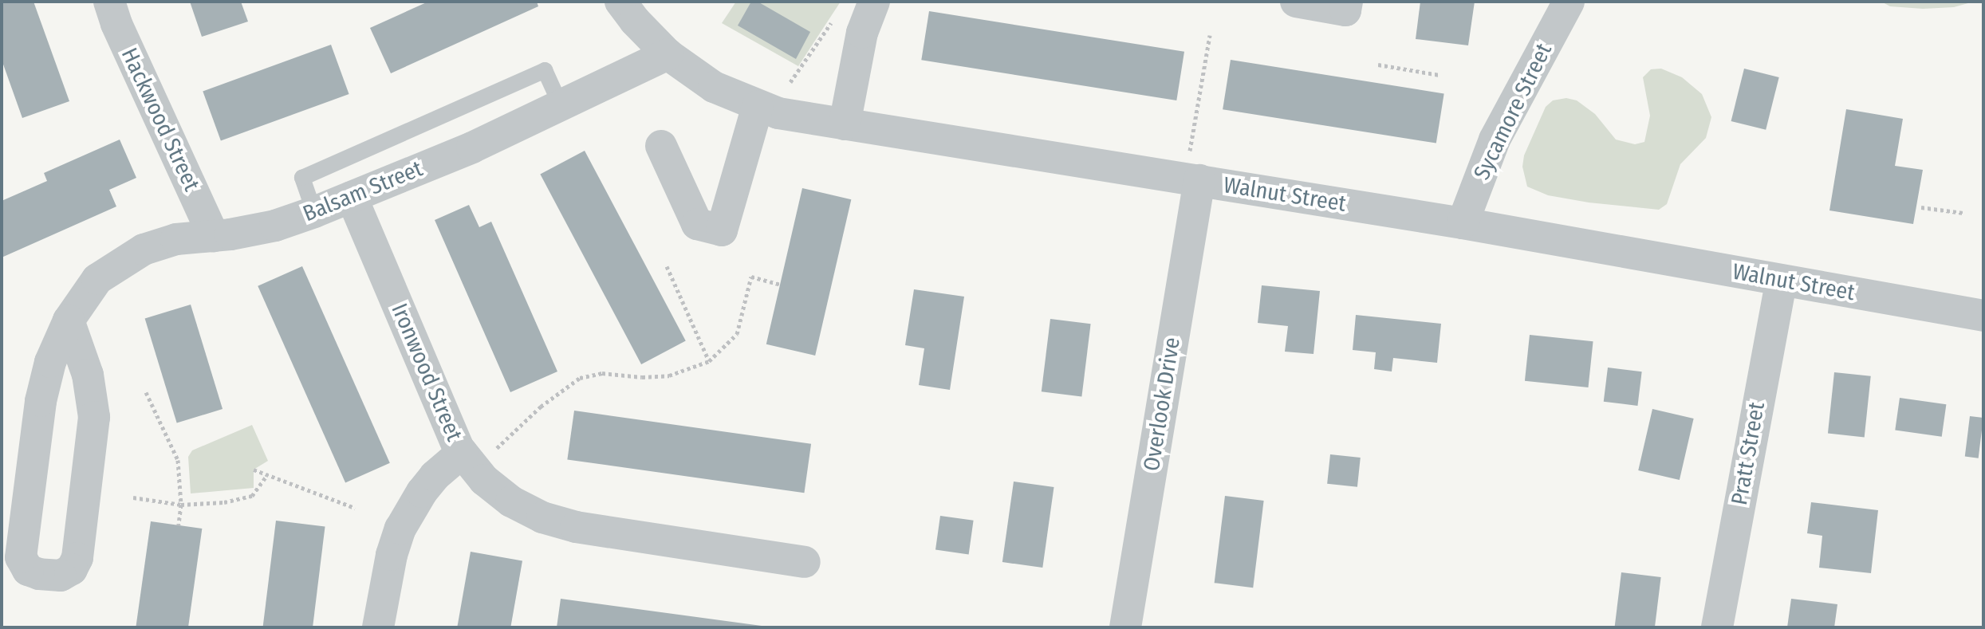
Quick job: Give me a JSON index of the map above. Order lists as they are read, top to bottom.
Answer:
{
  "streets": {
    "street": [
      "Sycamore Street",
      "Hackwood Street",
      "Balsam Street",
      "Walnut Street",
      "Ironwood Street",
      "Overlook Drive",
      "Pratt Street"
    ]
  },
  "crossings": [
    ["Sycamore Street", "Walnut Street"],
    ["Hackwood Street", "Balsam Street"],
    ["Balsam Street", "Walnut Street"],
    ["Balsam Street", "Ironwood Street"],
    ["Walnut Street", "Overlook Drive"],
    ["Walnut Street", "Pratt Street"]
  ]
}
